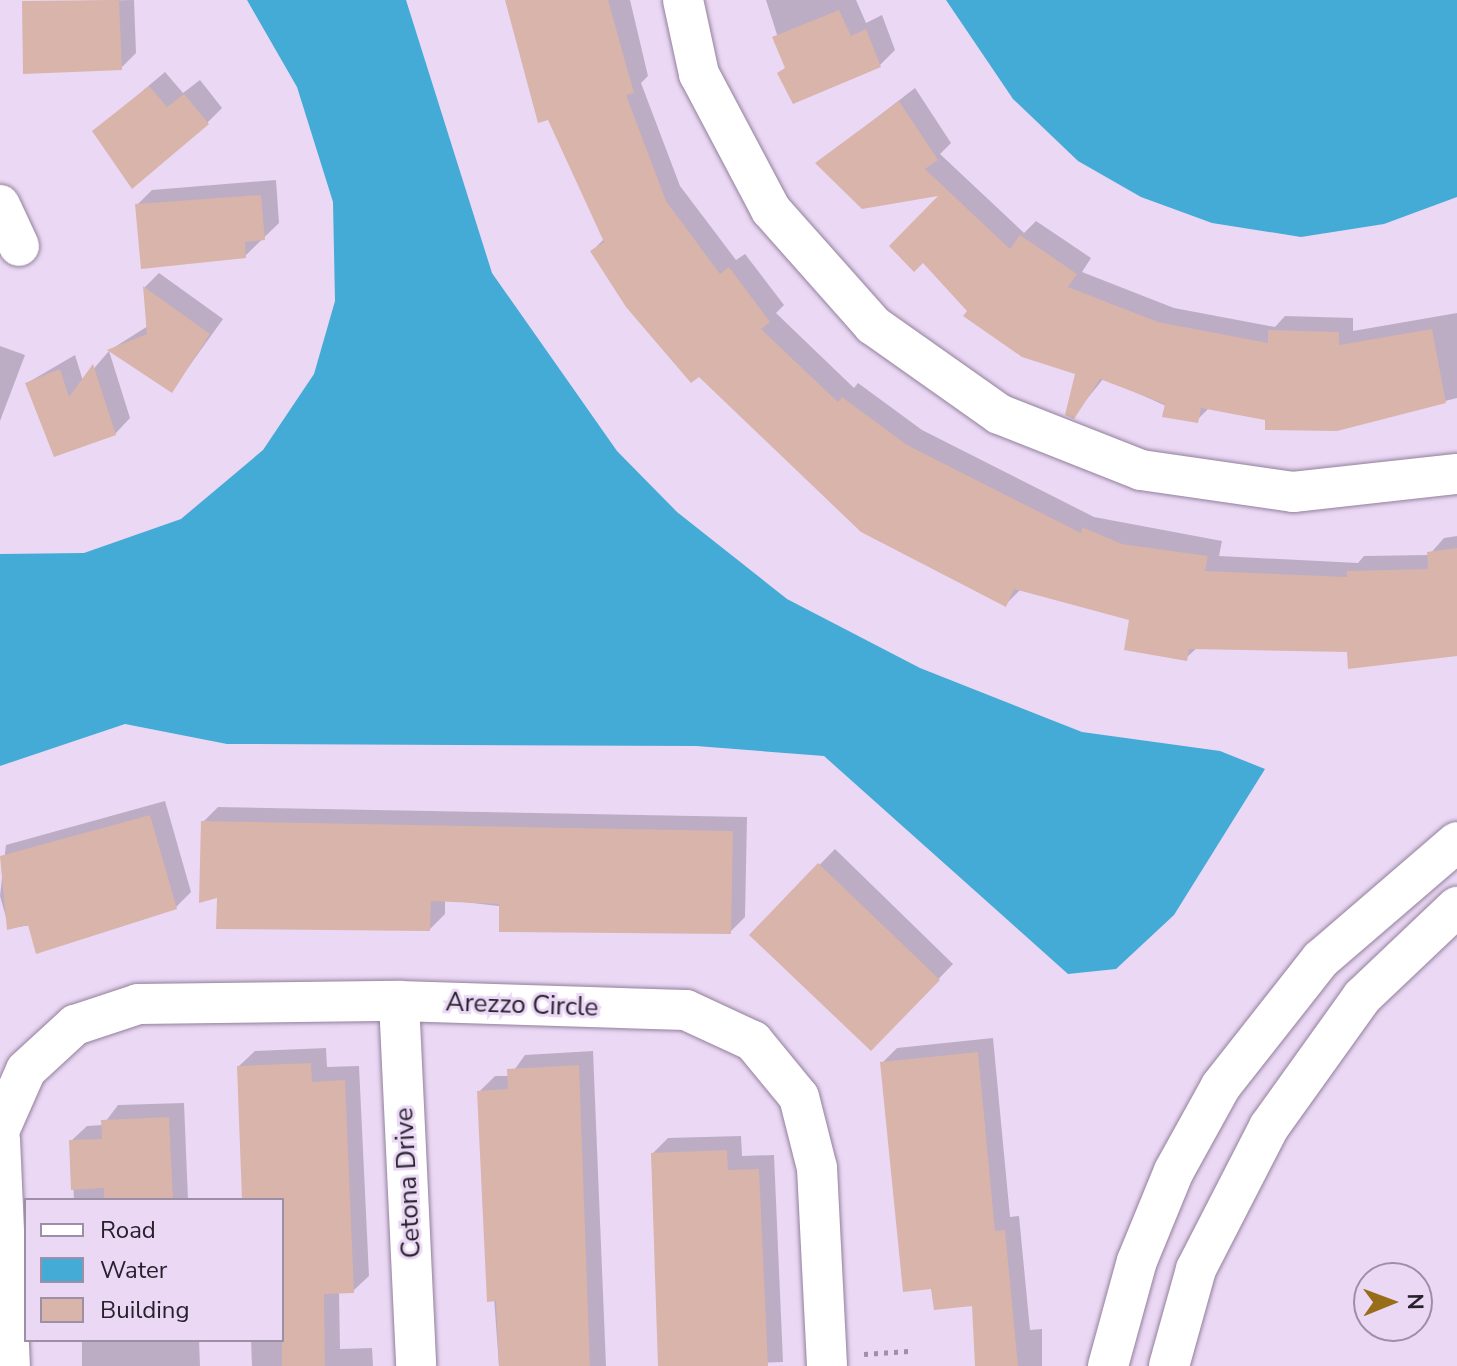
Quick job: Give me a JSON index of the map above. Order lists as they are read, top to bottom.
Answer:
{
  "streets": {
    "street": ["Arezzo Circle", "Cetona Drive"]
  },
  "crossings": [
    ["Arezzo Circle", "Cetona Drive"]
  ],
  "legend": ["Road", "Water", "Building"],
  "north": "right"
}
